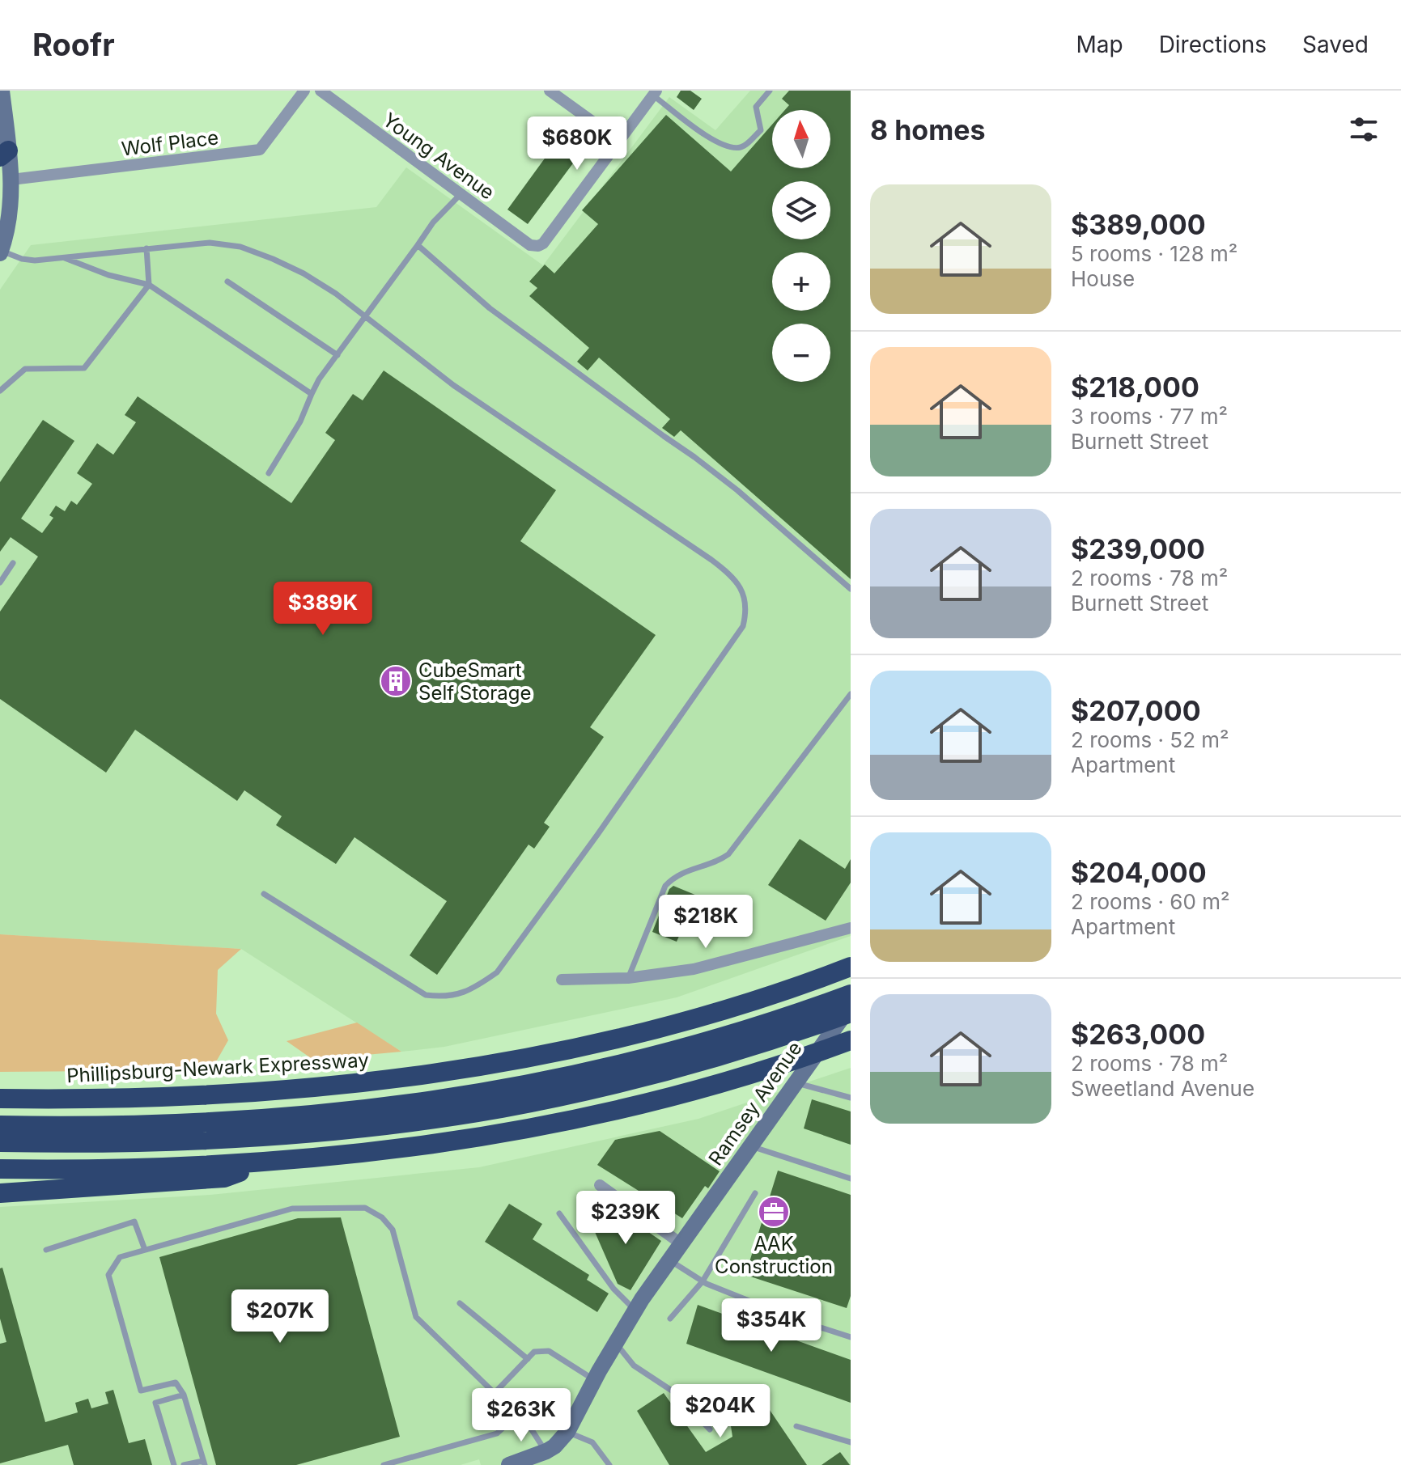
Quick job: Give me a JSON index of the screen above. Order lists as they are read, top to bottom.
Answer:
{
  "streets": {
    "highway": ["Phillipsburg-Newark Expressway"],
    "street": ["Wolf Place", "Young Avenue", "Ramsey Avenue"]
  },
  "places": {
    "building": ["CubeSmart Self Storage"],
    "office": ["AAK Construction"]
  },
  "north": "top",
  "page": {
    "header": "Roofr",
    "nav": ["Map", "Directions", "Saved"],
    "heading": "8 homes",
    "map_buttons": ["+", "−"],
    "price": [
      "$680K",
      "$389K",
      "$218K",
      "$239K",
      "$207K",
      "$354K",
      "$204K",
      "$263K"
    ],
    "list": [
      {
        "name": "$389,000",
        "note": "5 rooms · 128 m² · House"
      },
      {
        "name": "$218,000",
        "note": "3 rooms · 77 m² · Burnett Street"
      },
      {
        "name": "$239,000",
        "note": "2 rooms · 78 m² · Burnett Street"
      },
      {
        "name": "$207,000",
        "note": "2 rooms · 52 m² · Apartment"
      },
      {
        "name": "$204,000",
        "note": "2 rooms · 60 m² · Apartment"
      },
      {
        "name": "$263,000",
        "note": "2 rooms · 78 m² · Sweetland Avenue"
      }
    ]
  }
}
